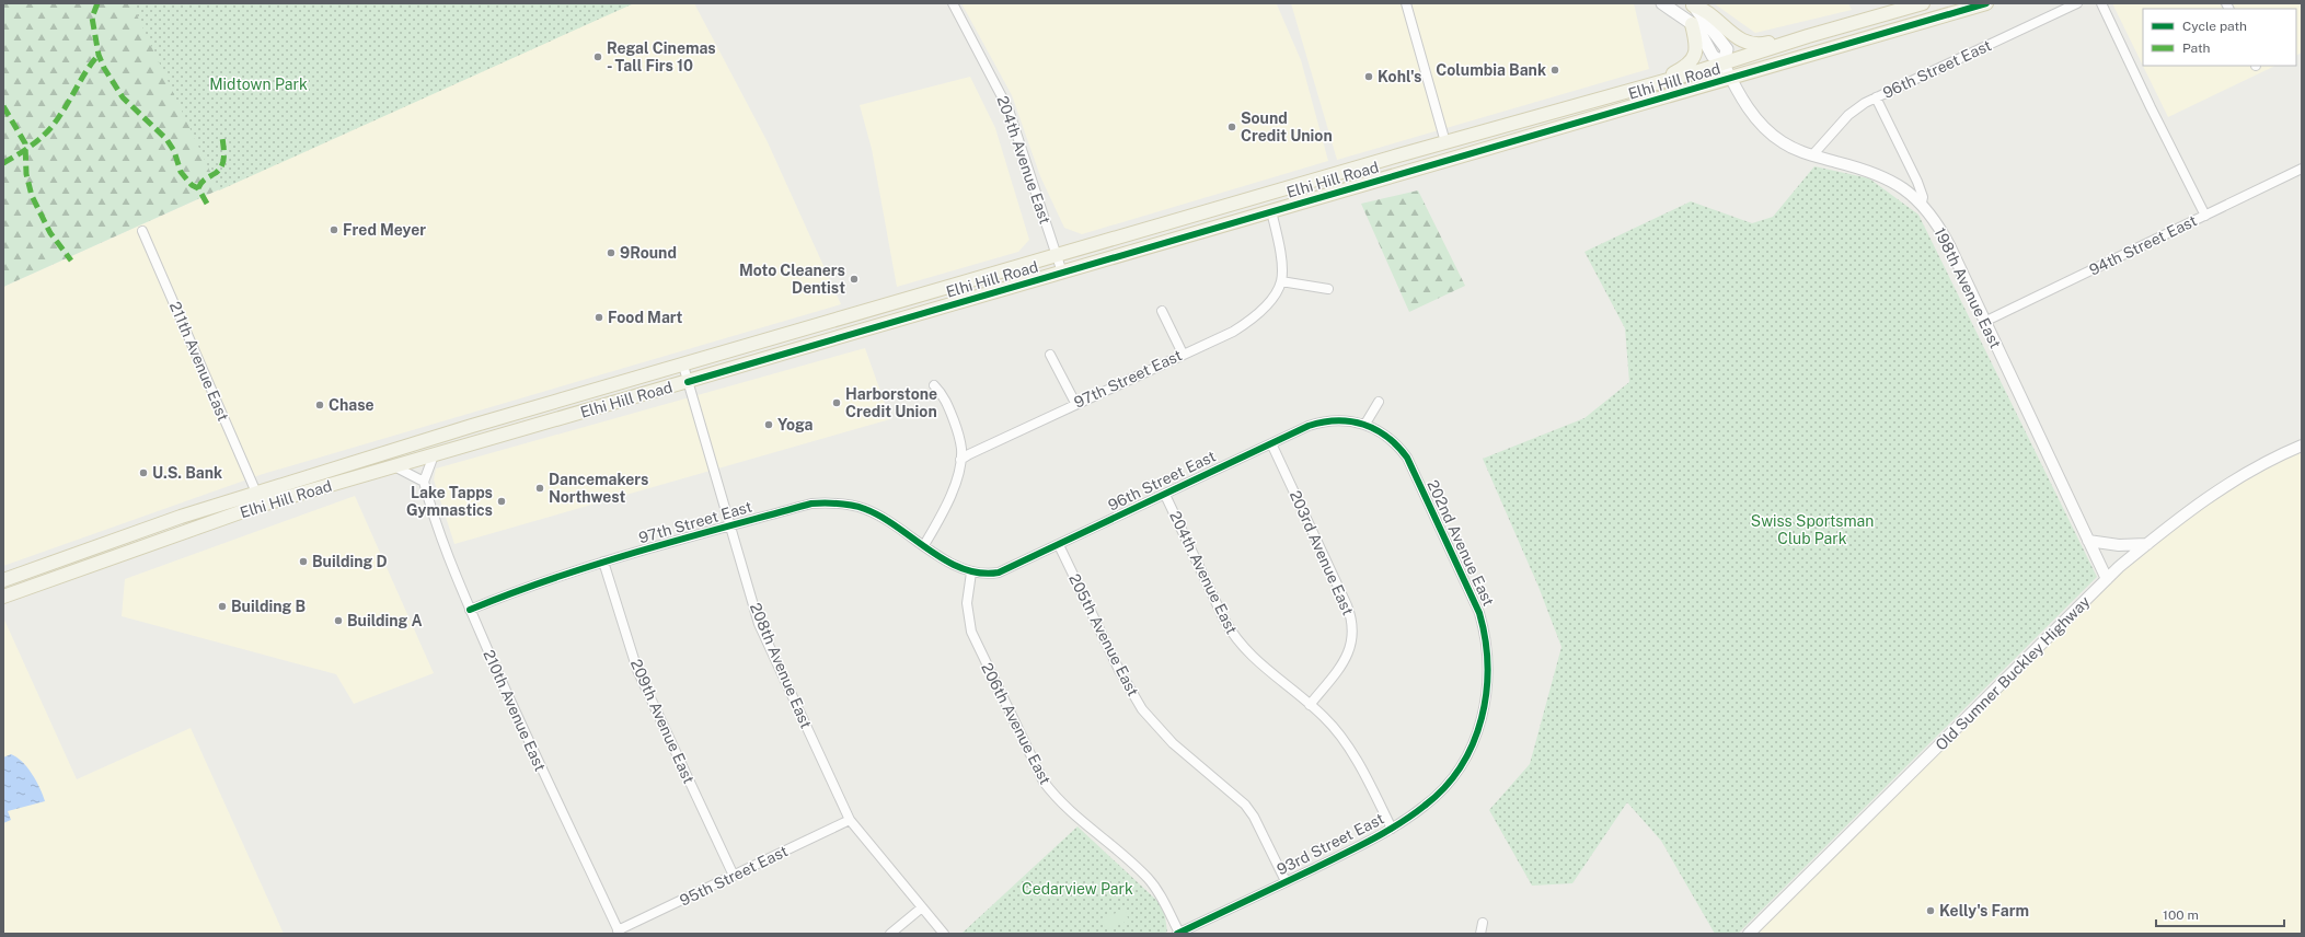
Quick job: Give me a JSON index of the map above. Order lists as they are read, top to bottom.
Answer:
{
  "streets": {
    "main road": ["Elhi Hill Road"],
    "street": [
      "96th Street East",
      "204th Avenue East",
      "94th Street East",
      "198th Avenue East",
      "211th Avenue East",
      "97th Street East",
      "202nd Avenue East",
      "203rd Avenue East",
      "205th Avenue East",
      "208th Avenue East",
      "Old Sumner Buckley Highway",
      "210th Avenue East",
      "209th Avenue East",
      "206th Avenue East",
      "93rd Street East",
      "95th Street East"
    ]
  },
  "crossings": [
    ["96th Street East", "204th Avenue East"],
    ["96th Street East", "198th Avenue East"],
    ["96th Street East", "202nd Avenue East"],
    ["96th Street East", "203rd Avenue East"],
    ["96th Street East", "205th Avenue East"],
    ["96th Street East", "206th Avenue East"],
    ["Elhi Hill Road", "204th Avenue East"],
    ["Elhi Hill Road", "198th Avenue East"],
    ["Elhi Hill Road", "211th Avenue East"],
    ["Elhi Hill Road", "208th Avenue East"],
    ["204th Avenue East", "203rd Avenue East"],
    ["204th Avenue East", "93rd Street East"],
    ["94th Street East", "198th Avenue East"],
    ["198th Avenue East", "Old Sumner Buckley Highway"],
    ["97th Street East", "208th Avenue East"],
    ["97th Street East", "210th Avenue East"],
    ["97th Street East", "209th Avenue East"],
    ["202nd Avenue East", "93rd Street East"],
    ["205th Avenue East", "93rd Street East"],
    ["208th Avenue East", "95th Street East"],
    ["210th Avenue East", "95th Street East"],
    ["209th Avenue East", "95th Street East"],
    ["206th Avenue East", "93rd Street East"]
  ],
  "parks": ["Midtown Park", "Swiss Sportsman Club Park", "Cedarview Park"],
  "places": [
    "Regal Cinemas - Tall Firs 10",
    "Columbia Bank",
    "Kohl's",
    "Sound Credit Union",
    "Fred Meyer",
    "9Round",
    "Moto Cleaners Dentist",
    "Food Mart",
    "Harborstone Credit Union",
    "Chase",
    "Yoga",
    "U.S. Bank",
    "Dancemakers Northwest",
    "Lake Tapps Gymnastics",
    "Building D",
    "Building B",
    "Building A",
    "Kelly's Farm"
  ],
  "legend": ["Cycle path", "Path"],
  "scale_bar": "100 m"
}
